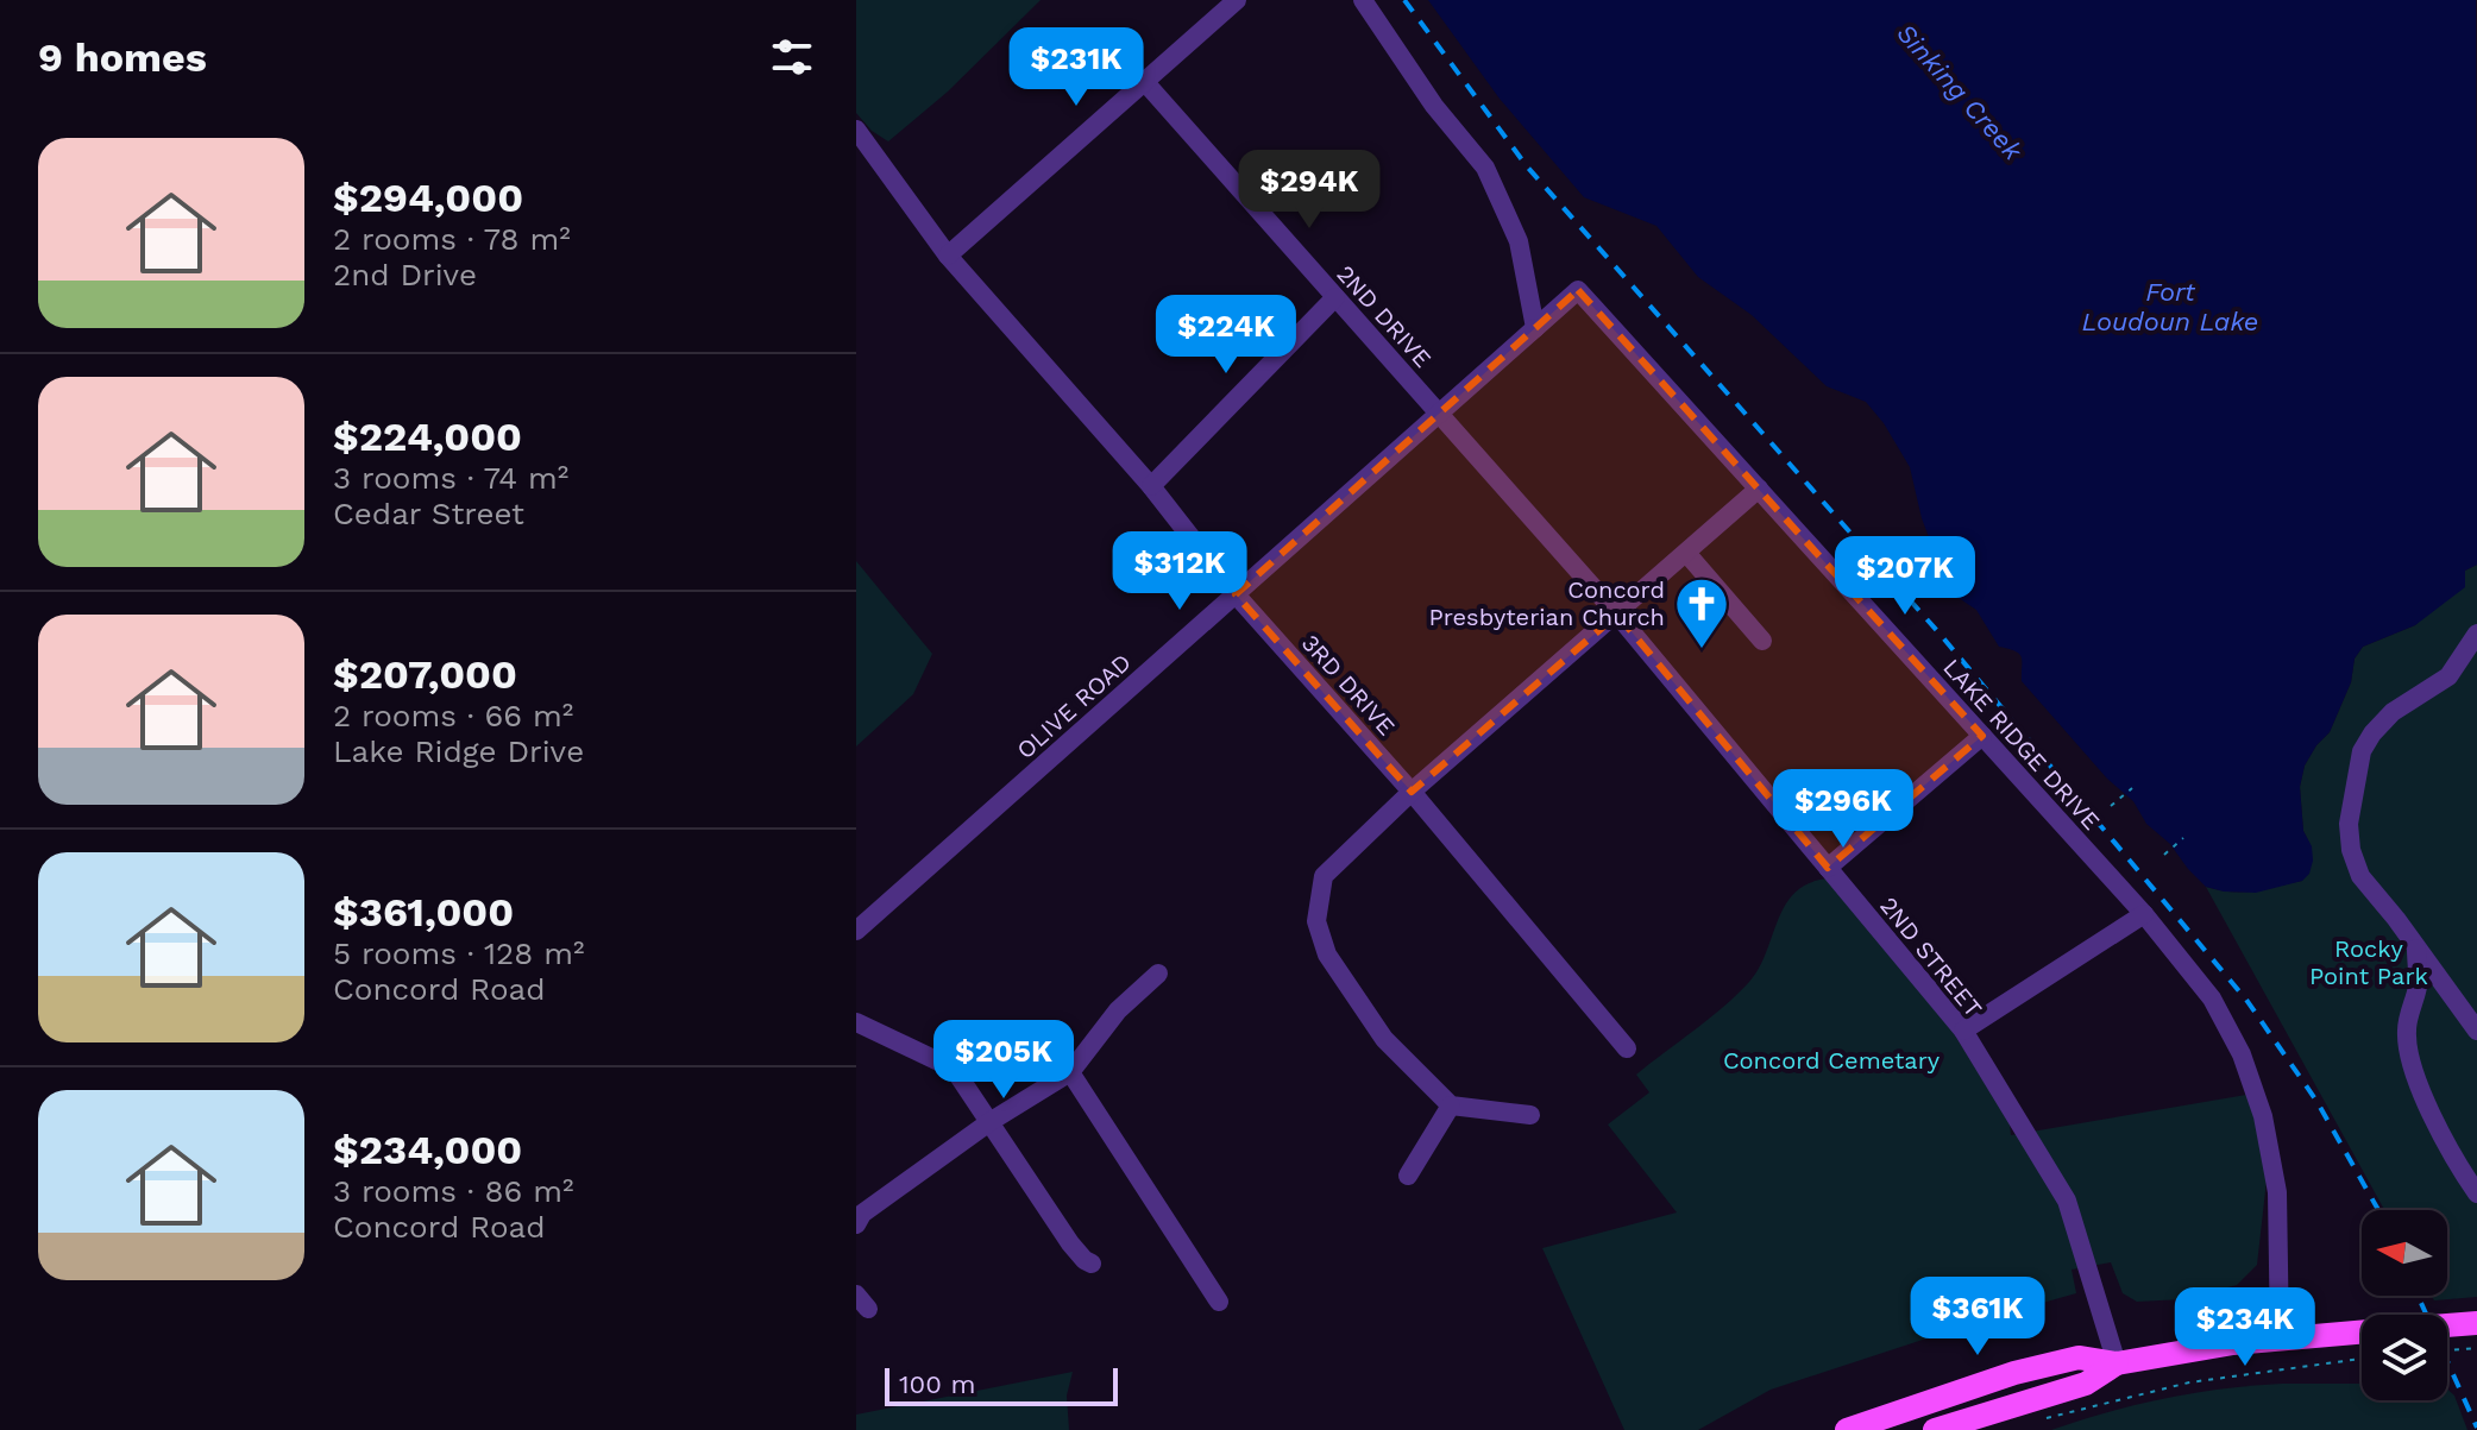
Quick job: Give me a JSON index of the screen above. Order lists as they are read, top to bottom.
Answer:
{
  "streets": {
    "street": [
      "2ND DRIVE",
      "3RD DRIVE",
      "OLIVE ROAD",
      "LAKE RIDGE DRIVE",
      "2ND STREET"
    ]
  },
  "crossings": [
    ["2ND DRIVE", "OLIVE ROAD"],
    ["2ND DRIVE", "2ND STREET"],
    ["3RD DRIVE", "OLIVE ROAD"],
    ["OLIVE ROAD", "LAKE RIDGE DRIVE"],
    ["OLIVE ROAD", "2ND STREET"]
  ],
  "water": ["Sinking Creek", "Fort Loudoun Lake"],
  "parks": ["Rocky Point Park", "Concord Cemetary"],
  "places": {
    "church": ["Concord Presbyterian Church"]
  },
  "scale_bar": "100 m",
  "north": "left",
  "page": {
    "heading": "9 homes",
    "price": [
      "$231K",
      "$294K",
      "$224K",
      "$312K",
      "$207K",
      "$296K",
      "$205K",
      "$361K",
      "$234K"
    ],
    "list": [
      {
        "name": "$294,000",
        "note": "2 rooms · 78 m² · 2nd Drive"
      },
      {
        "name": "$224,000",
        "note": "3 rooms · 74 m² · Cedar Street"
      },
      {
        "name": "$207,000",
        "note": "2 rooms · 66 m² · Lake Ridge Drive"
      },
      {
        "name": "$361,000",
        "note": "5 rooms · 128 m² · Concord Road"
      },
      {
        "name": "$234,000",
        "note": "3 rooms · 86 m² · Concord Road"
      }
    ],
    "scale": "100 m"
  }
}
